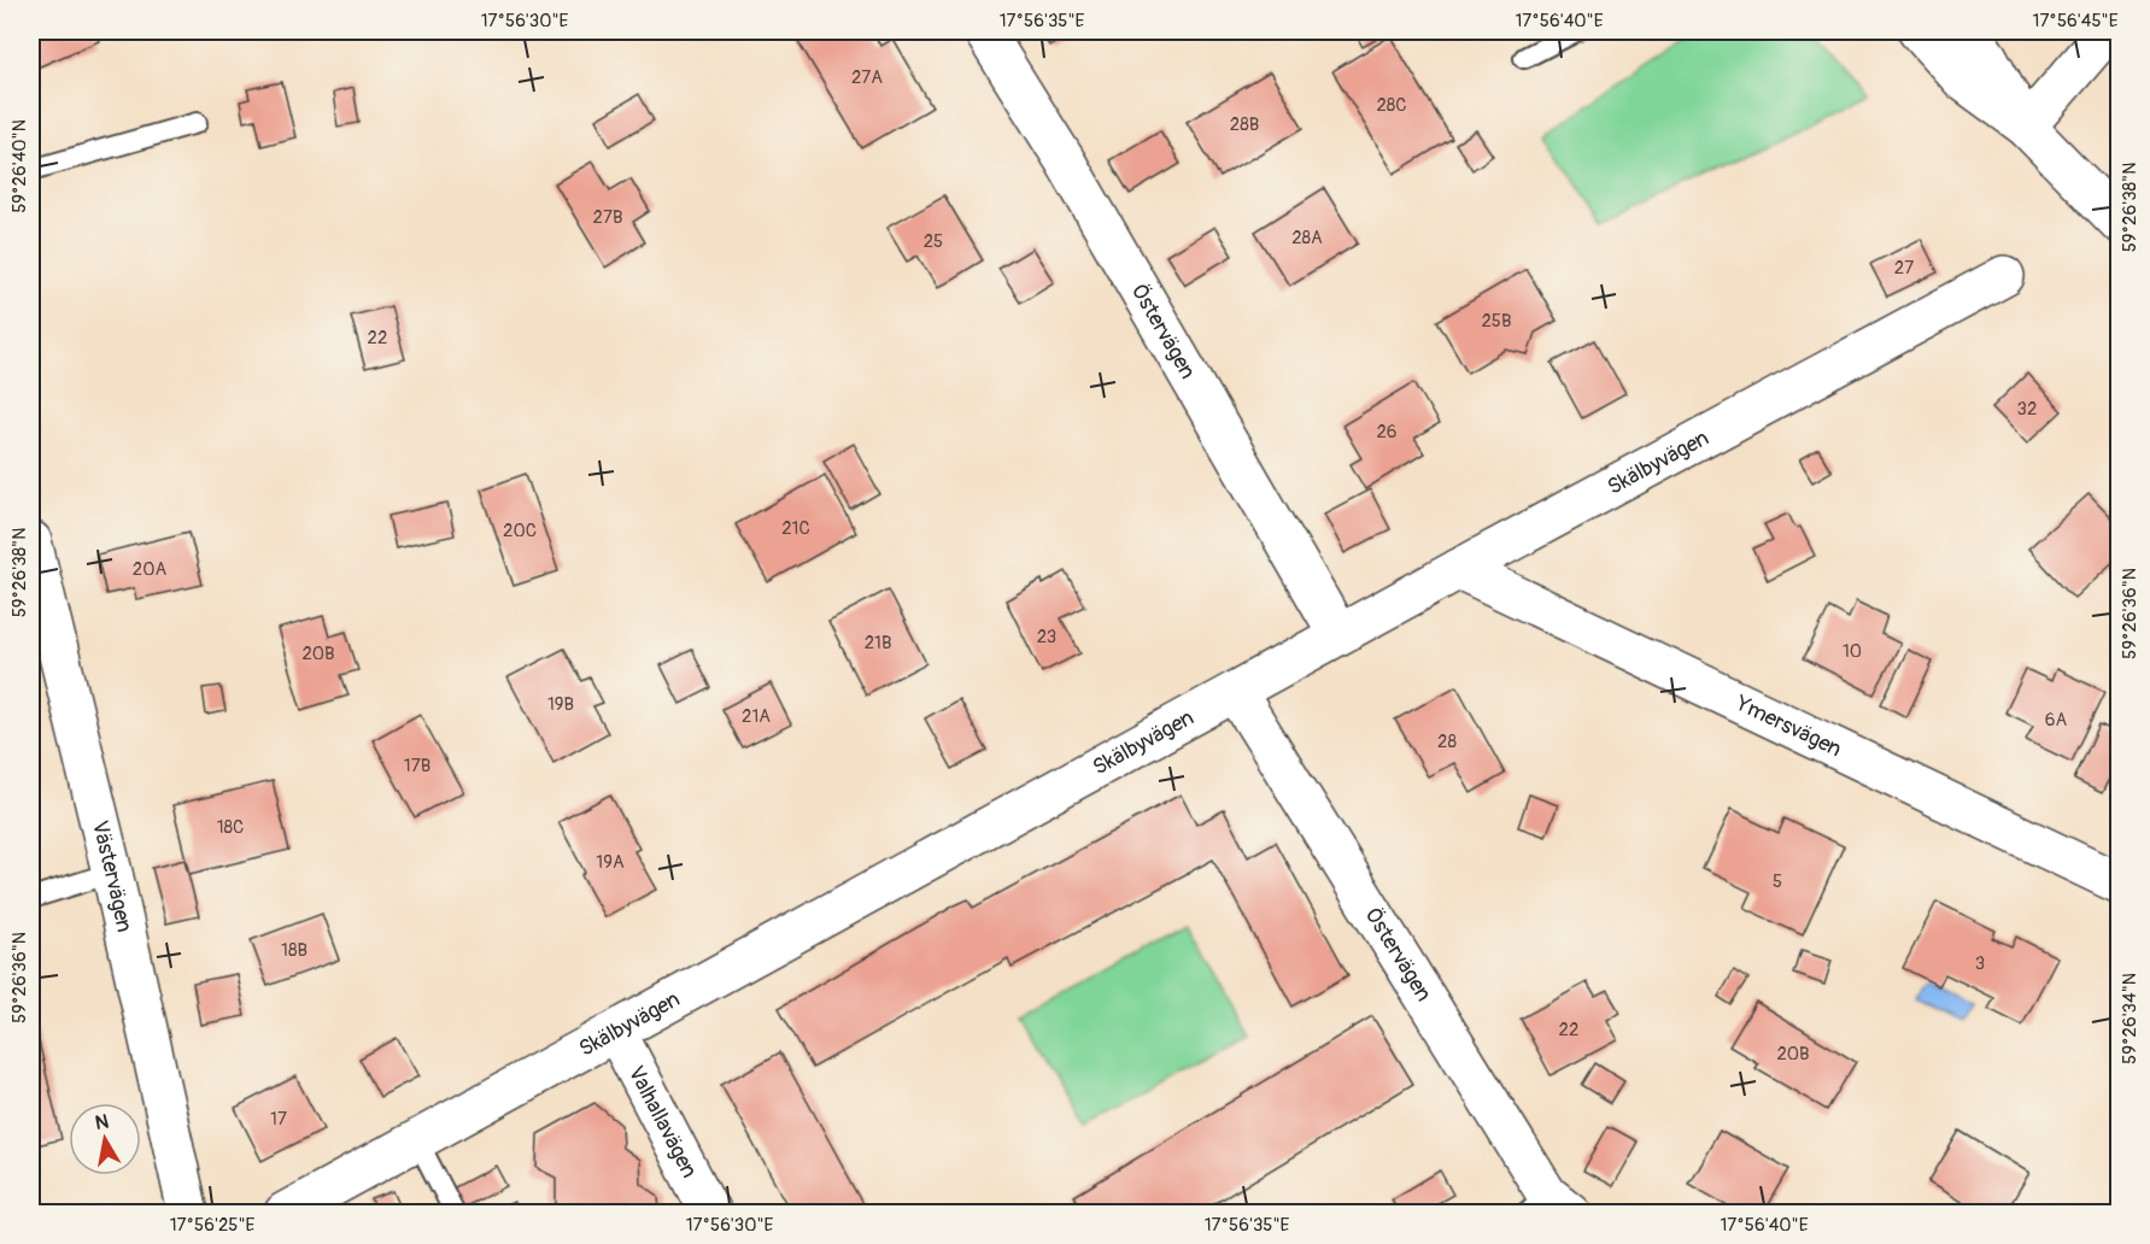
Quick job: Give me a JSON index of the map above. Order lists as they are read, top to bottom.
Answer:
{
  "streets": {
    "street": [
      "Östervägen",
      "Skälbyvägen",
      "Ymersvägen",
      "Västervägen",
      "Valhallavägen"
    ]
  },
  "crossings": [
    ["Östervägen", "Skälbyvägen"],
    ["Skälbyvägen", "Ymersvägen"],
    ["Skälbyvägen", "Valhallavägen"]
  ],
  "house_numbers": [
    "27A",
    "28C",
    "28B",
    "27B",
    "28A",
    "25",
    "27",
    "25B",
    "22",
    "32",
    "26",
    "21C",
    "20C",
    "20A",
    "23",
    "21B",
    "10",
    "20B",
    "19B",
    "21A",
    "6A",
    "28",
    "17B",
    "18C",
    "19A",
    "5",
    "18B",
    "3",
    "22",
    "20B",
    "17"
  ],
  "north": "top",
  "coordinates": [
    "17°56'30\"E",
    "17°56'35\"E",
    "17°56'40\"E",
    "17°56'45\"E",
    "59°26'40\"N",
    "59°26'38\"N",
    "59°26'36\"N",
    "59°26'34\"N",
    "17°56'25\"E"
  ]
}
